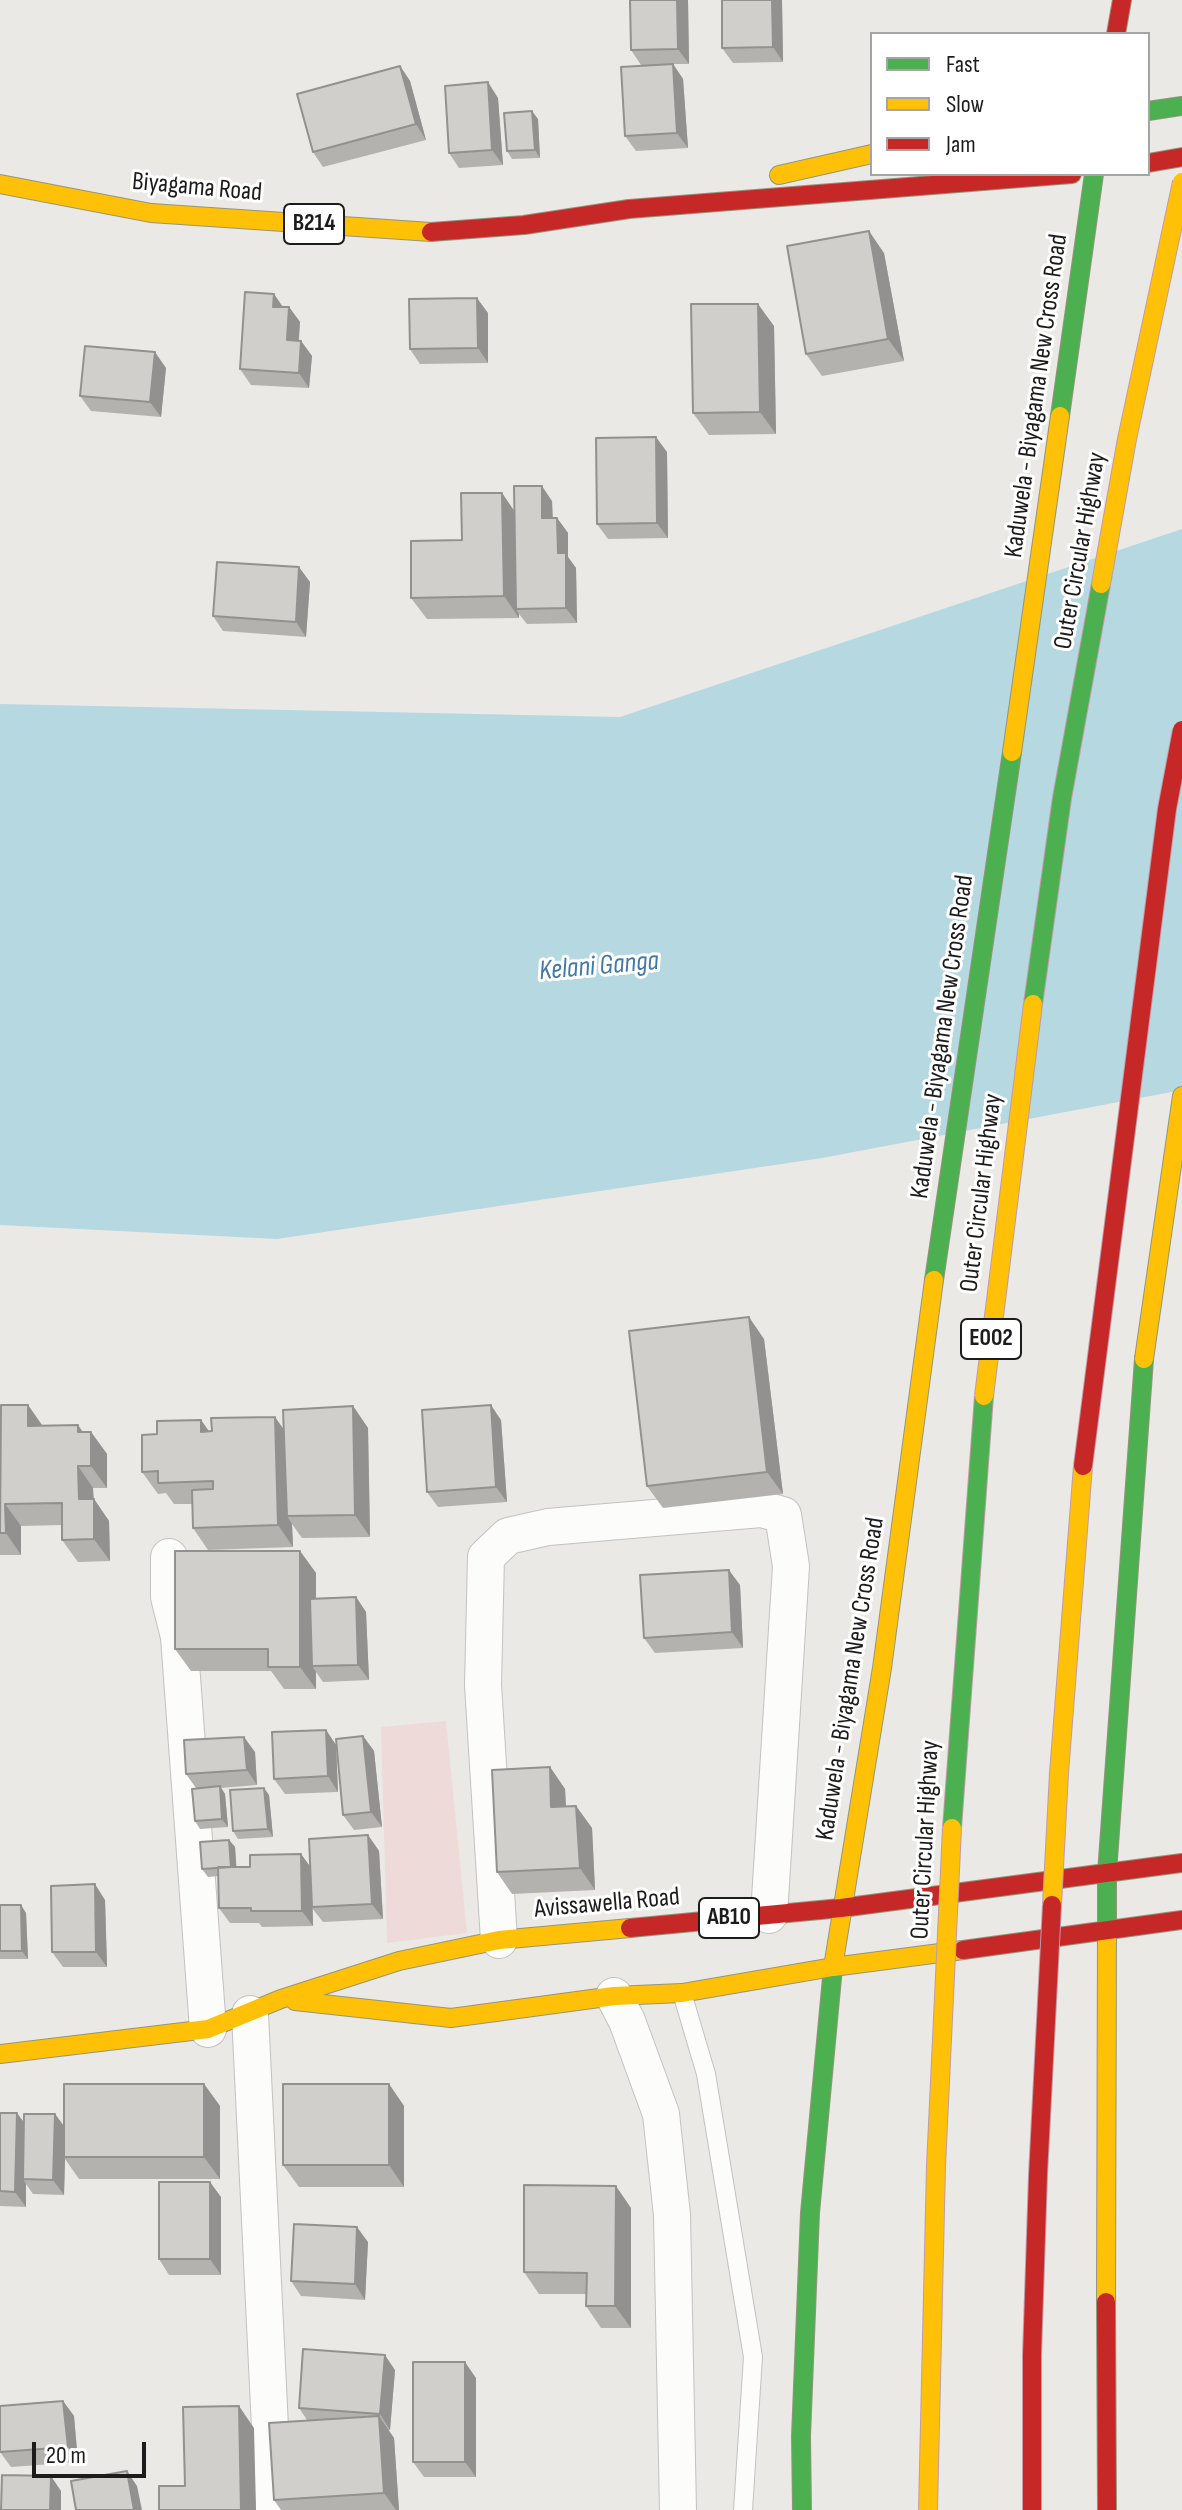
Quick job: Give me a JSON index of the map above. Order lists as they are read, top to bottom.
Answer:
{
  "streets": {
    "main road": [
      "Biyagama Road",
      "B214",
      "Kaduwela - Biyagama New Cross Road",
      "Outer Circular Highway",
      "E002",
      "Avissawella Road",
      "AB10"
    ]
  },
  "crossings": [
    ["Kaduwela - Biyagama New Cross Road", "Avissawella Road"]
  ],
  "water": ["Kelani Ganga"],
  "legend": ["Fast", "Slow", "Jam"],
  "scale_bar": "20 m"
}
